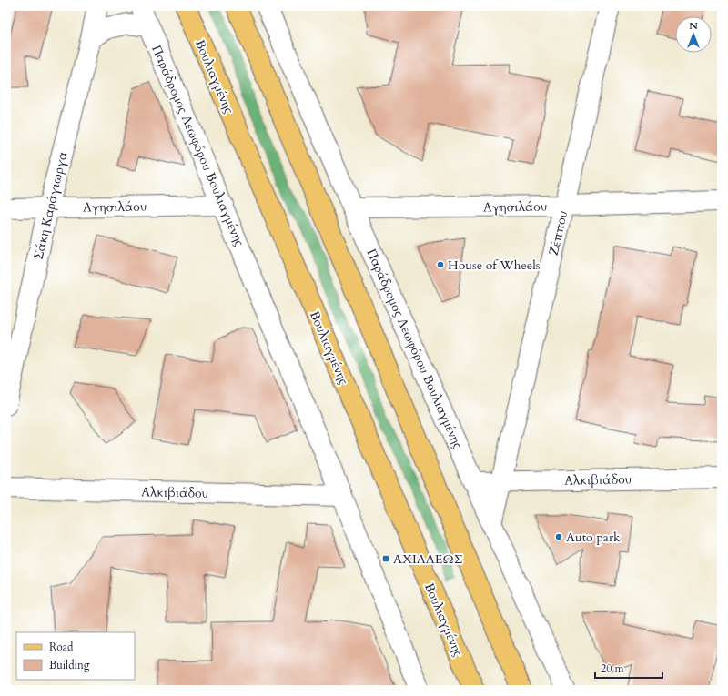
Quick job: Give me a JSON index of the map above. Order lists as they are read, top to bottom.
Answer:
{
  "streets": {
    "main road": ["Βουλιαγμένης"],
    "street": [
      "Παράδρομος Λεωφόρου Βουλιαγμένης",
      "Σάκη Καράγιωργα",
      "Αγησιλάου",
      "Ζέππου",
      "Αλκιβιάδου"
    ]
  },
  "crossings": [
    ["Παράδρομος Λεωφόρου Βουλιαγμένης", "Αγησιλάου"],
    ["Παράδρομος Λεωφόρου Βουλιαγμένης", "Ζέππου"],
    ["Παράδρομος Λεωφόρου Βουλιαγμένης", "Αλκιβιάδου"],
    ["Σάκη Καράγιωργα", "Αγησιλάου"],
    ["Αγησιλάου", "Ζέππου"],
    ["Ζέππου", "Αλκιβιάδου"]
  ],
  "places": {
    "other": ["House of Wheels", "Auto park"],
    "transit": ["ΑΧΙΛΛΕΩΣ"]
  },
  "legend": ["Road", "Building"],
  "scale_bar": "20 m",
  "north": "top"
}
